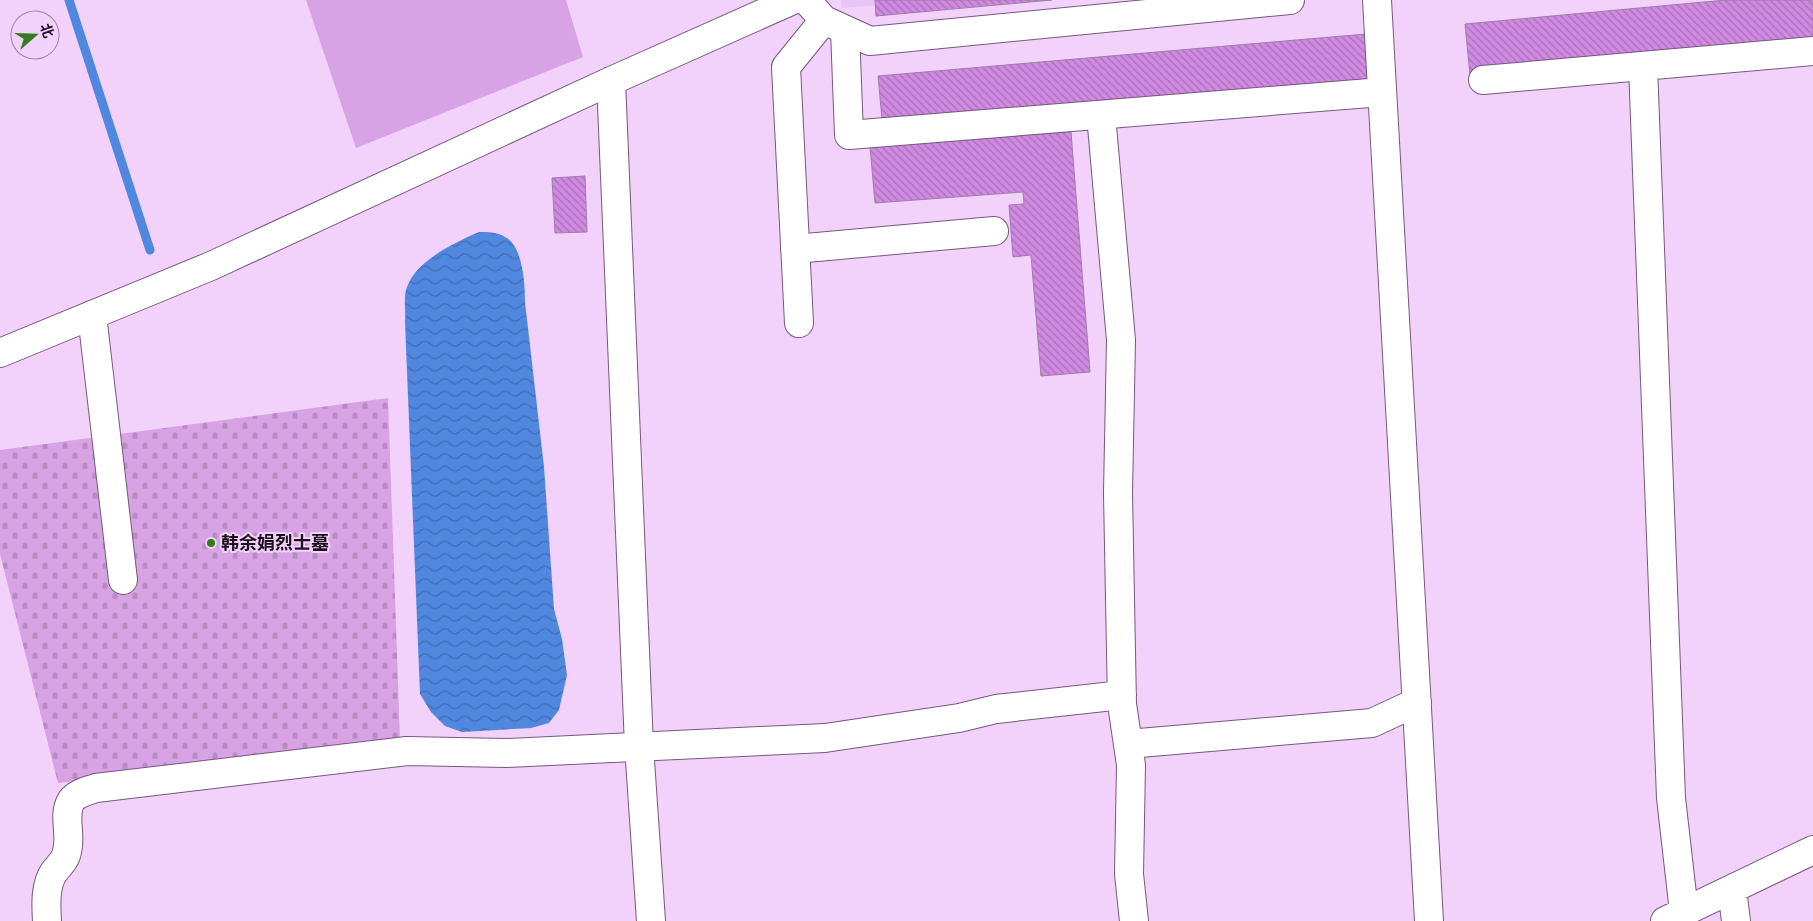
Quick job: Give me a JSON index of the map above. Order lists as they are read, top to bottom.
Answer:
{
  "places": ["韩余娟烈士墓"],
  "north": "right"
}
